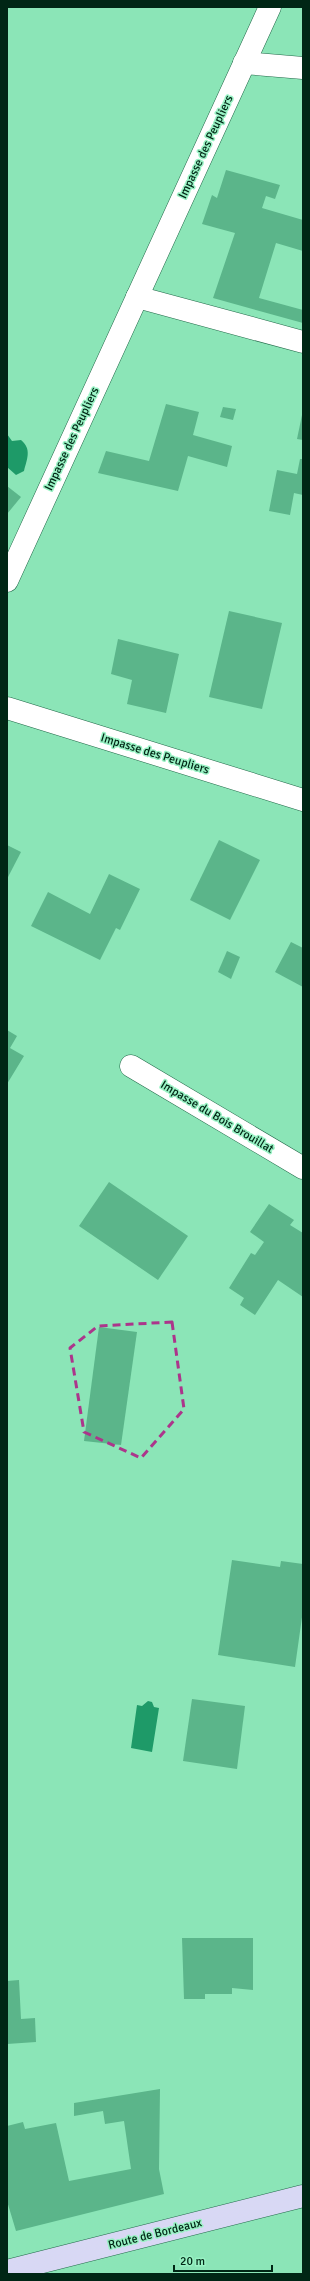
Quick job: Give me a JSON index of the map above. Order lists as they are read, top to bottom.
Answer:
{
  "streets": {
    "main road": ["Route de Bordeaux"],
    "street": ["Impasse des Peupliers", "Impasse du Bois Brouillat"]
  },
  "scale_bar": "20 m"
}
